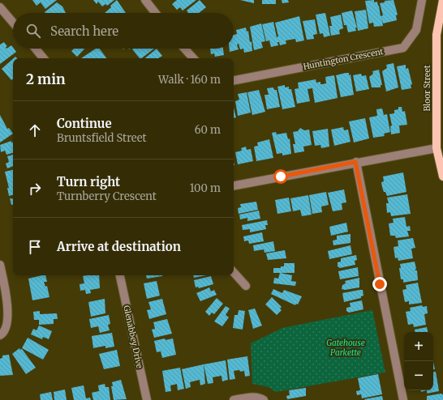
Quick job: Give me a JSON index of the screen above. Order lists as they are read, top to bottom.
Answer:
{
  "streets": {
    "main road": ["Bloor Street"],
    "street": ["Huntington Crescent", "Glenabbey Drive"]
  },
  "parks": ["Gatehouse Parkette"],
  "page": {
    "search": "Search here",
    "heading": ["2 min", "Walk · 160 m"],
    "list": [
      ["Continue", "Bruntsfield Street", "60 m"],
      ["Turn right", "Turnberry Crescent", "100 m"],
      "Arrive at destination"
    ],
    "map_buttons": ["+", "−"]
  }
}
